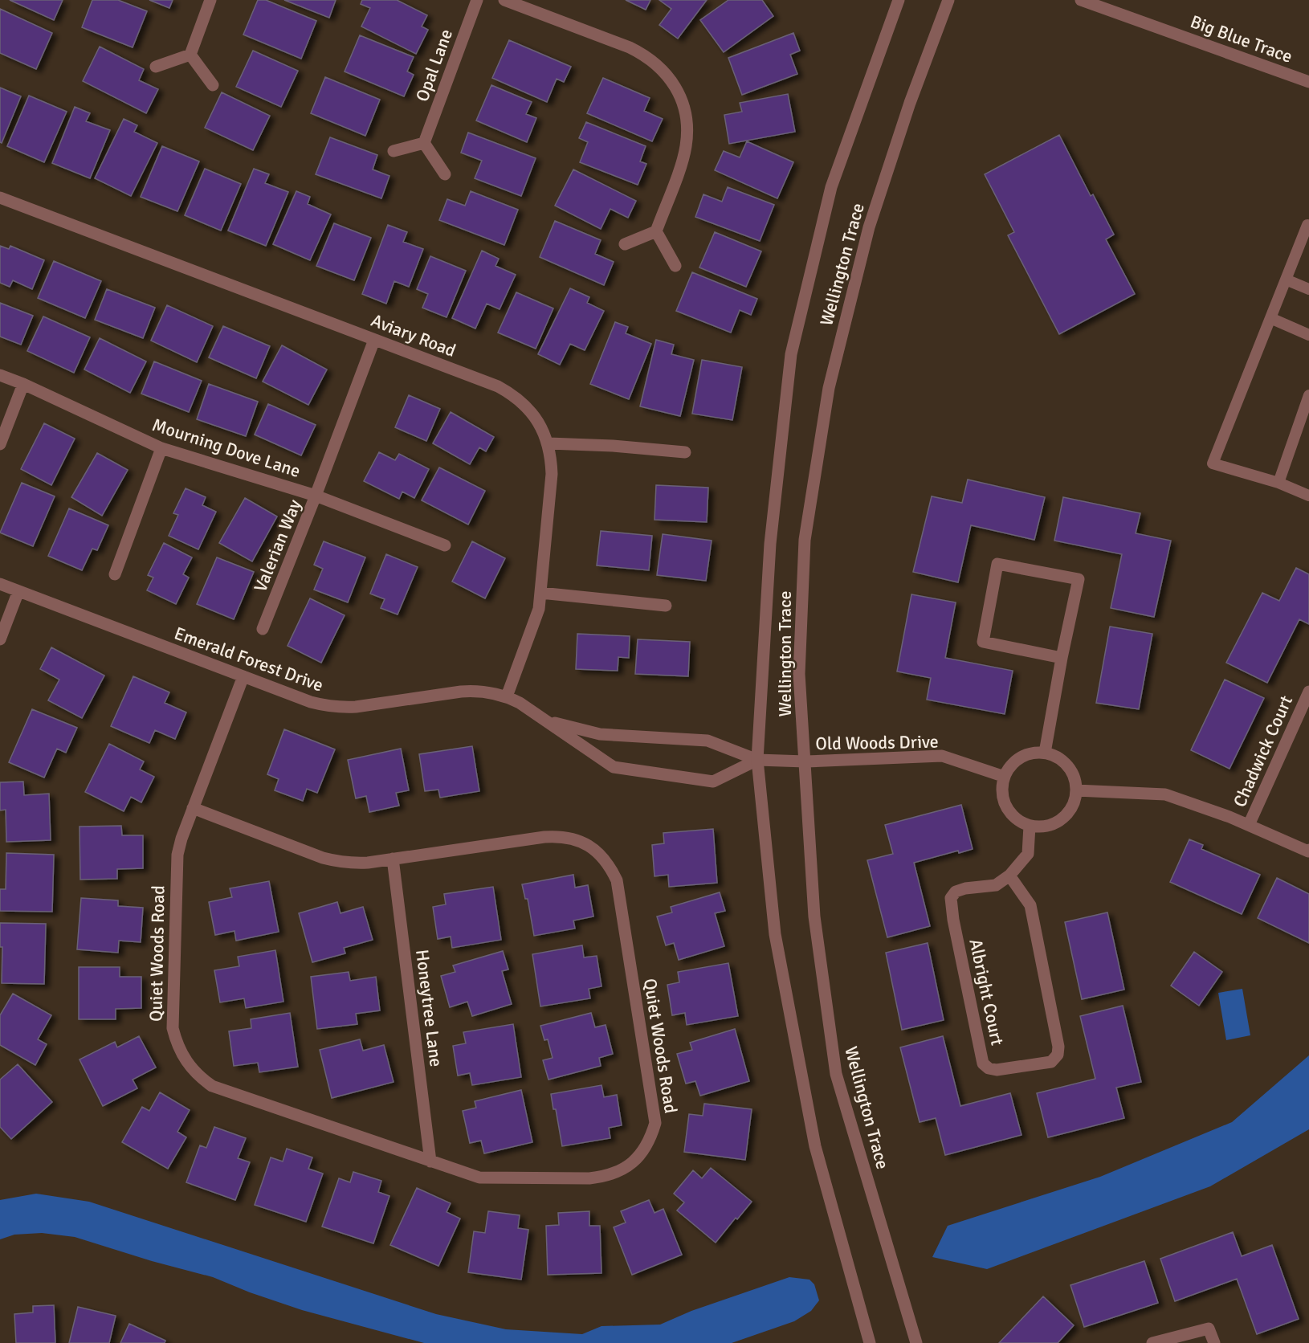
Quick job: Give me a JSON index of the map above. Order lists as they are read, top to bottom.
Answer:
{
  "streets": {
    "street": [
      "Big Blue Trace",
      "Opal Lane",
      "Wellington Trace",
      "Aviary Road",
      "Mourning Dove Lane",
      "Valerian Way",
      "Emerald Forest Drive",
      "Old Woods Drive",
      "Chadwick Court",
      "Quiet Woods Road",
      "Albright Court",
      "Honeytree Lane"
    ]
  },
  "crossings": [
    ["Wellington Trace", "Emerald Forest Drive"],
    ["Wellington Trace", "Old Woods Drive"],
    ["Aviary Road", "Valerian Way"],
    ["Aviary Road", "Emerald Forest Drive"],
    ["Mourning Dove Lane", "Valerian Way"],
    ["Emerald Forest Drive", "Old Woods Drive"],
    ["Emerald Forest Drive", "Quiet Woods Road"],
    ["Old Woods Drive", "Chadwick Court"],
    ["Old Woods Drive", "Albright Court"],
    ["Chadwick Court", "Albright Court"],
    ["Quiet Woods Road", "Honeytree Lane"]
  ]
}
